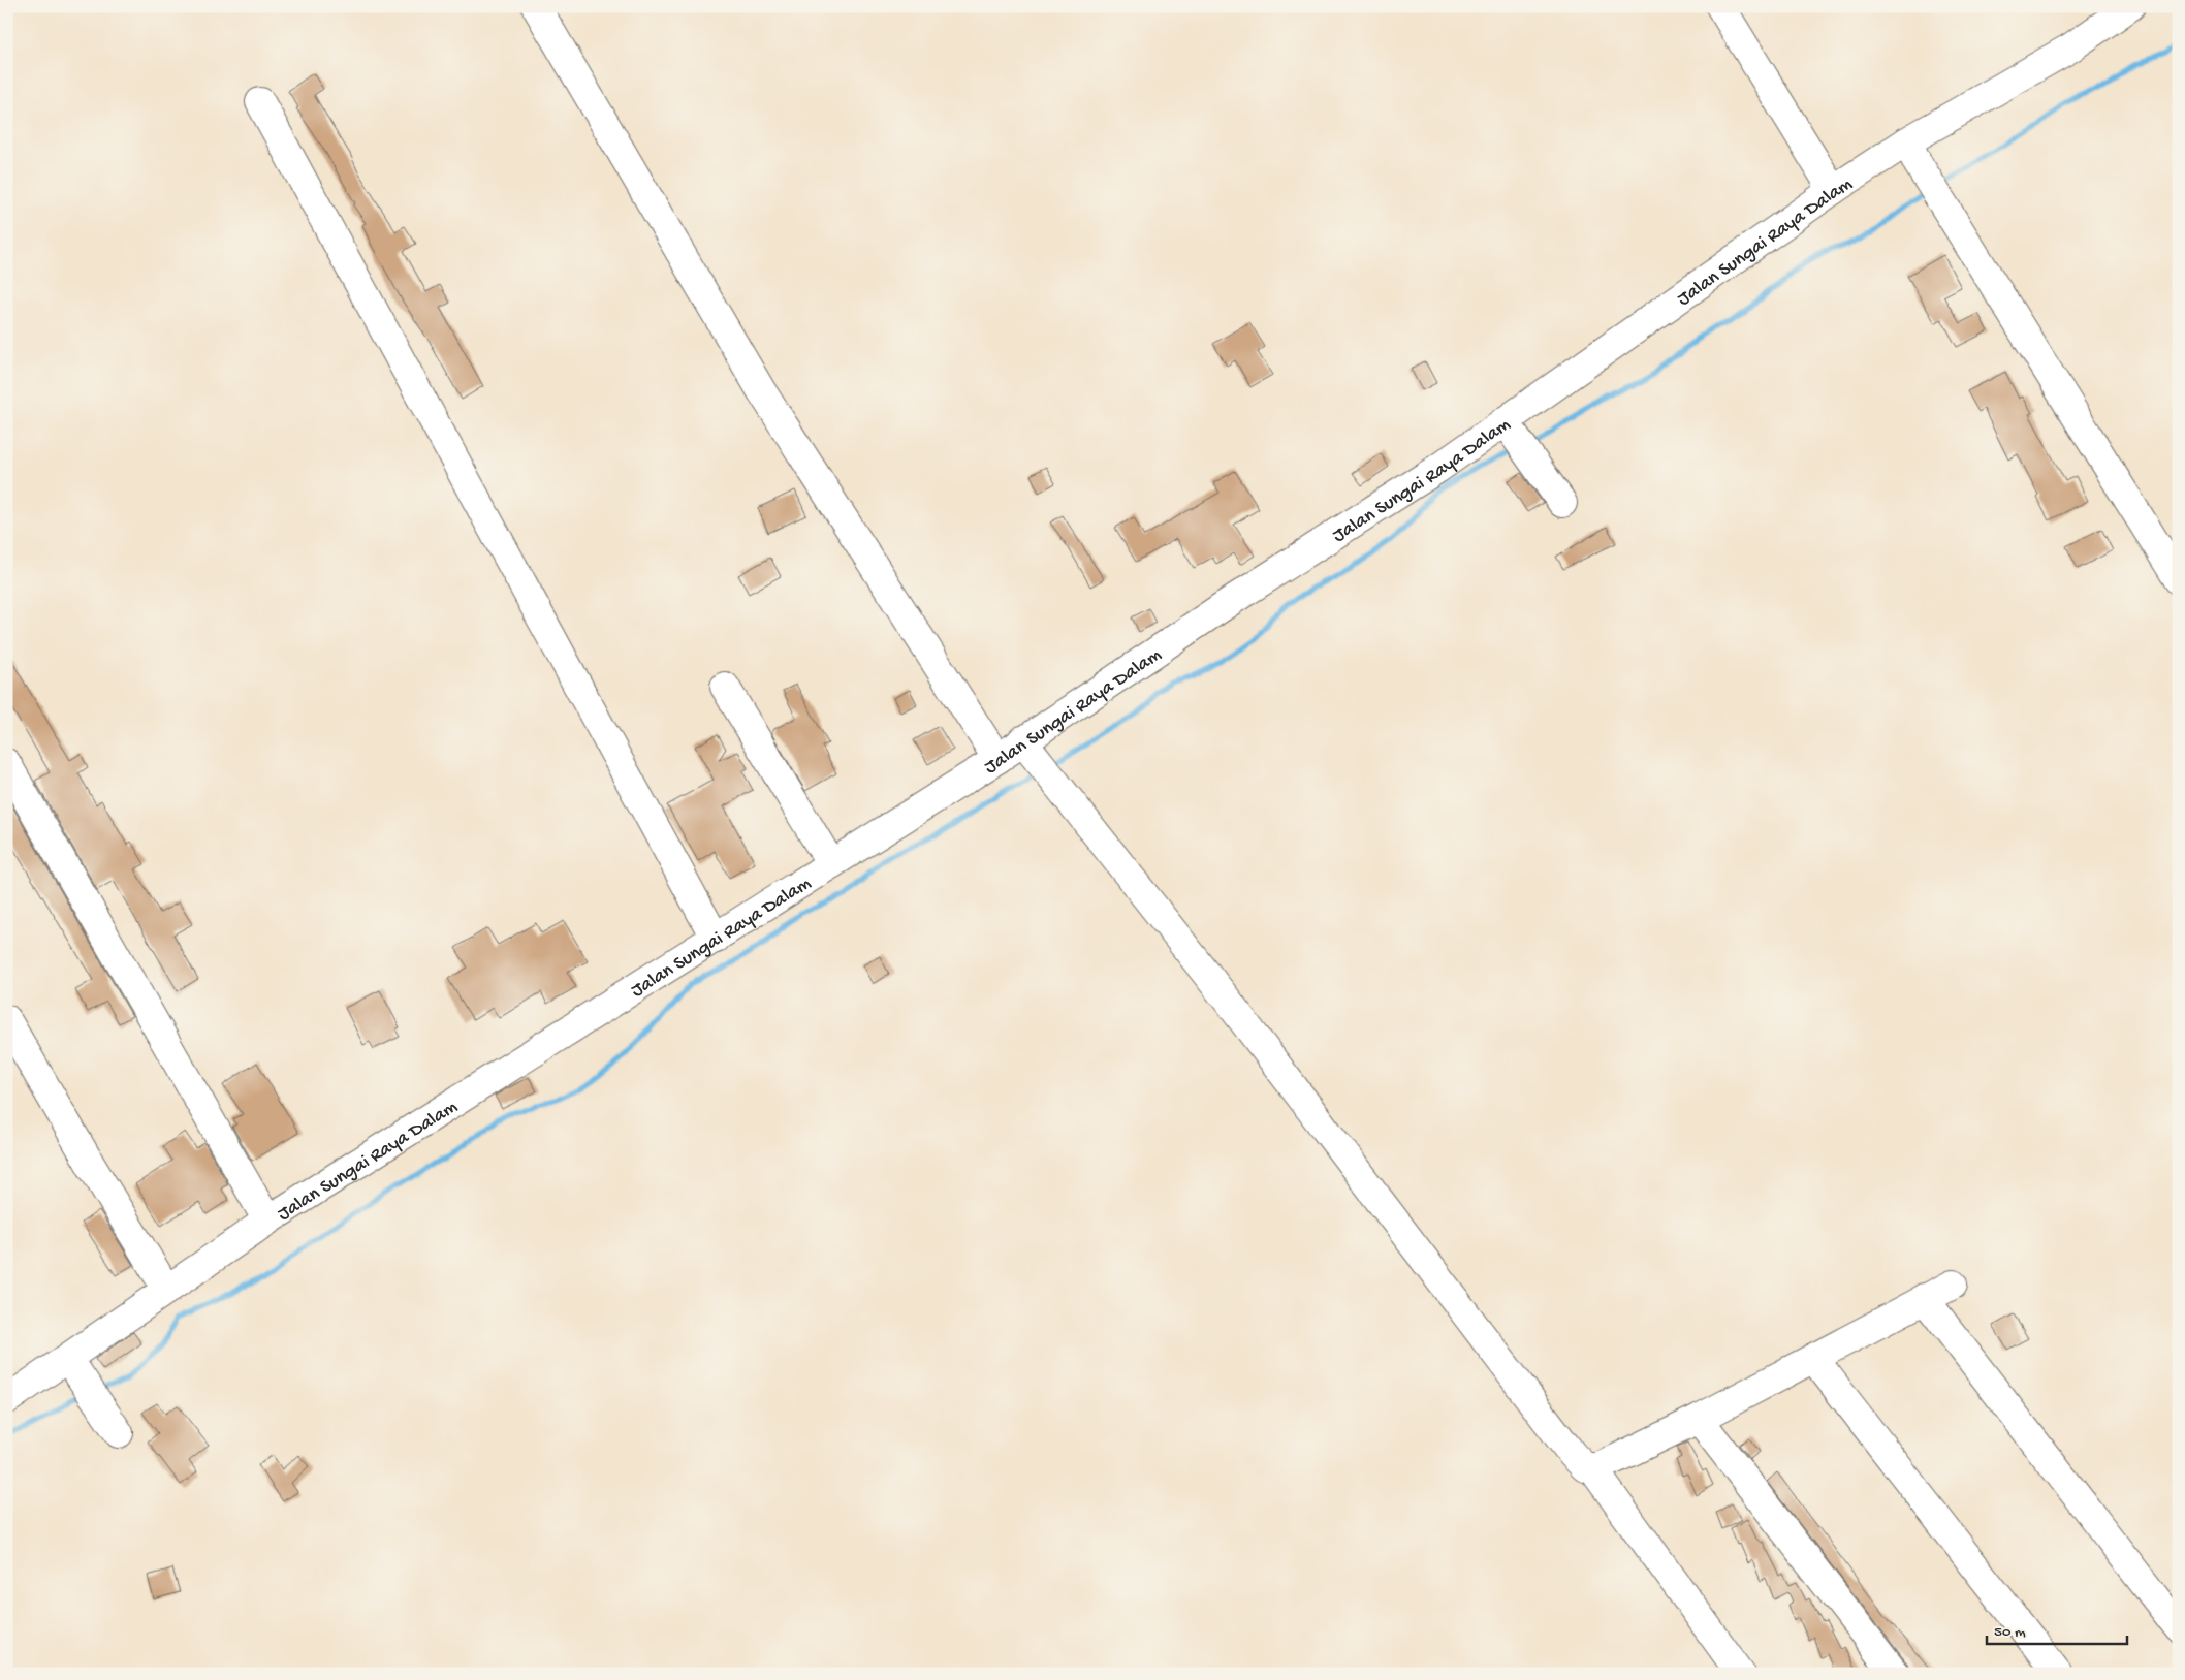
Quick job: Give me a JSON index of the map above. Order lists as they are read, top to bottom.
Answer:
{
  "streets": {
    "street": ["Jalan Sungai Raya Dalam"]
  },
  "scale_bar": "50 m"
}
